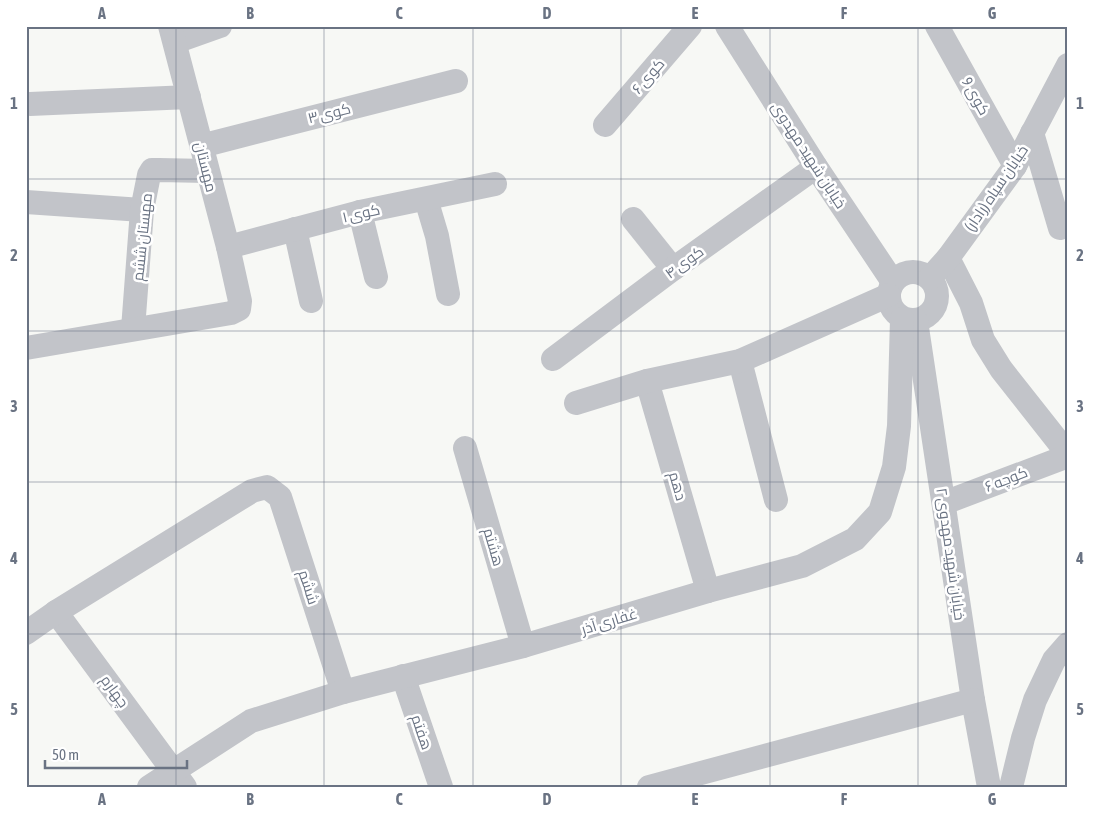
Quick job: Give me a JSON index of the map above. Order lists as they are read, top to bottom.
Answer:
{
  "streets": {
    "street": [
      "کوی ۶",
      "کوی 9",
      "کوی ۳",
      "خیابان شهید مهدوی",
      "مهستان",
      "خیابان سپاه (رادار)",
      "کوی ۱",
      "مهستان ششم",
      "کوی ۴",
      "کوچه ۶",
      "دهم",
      "هشتم",
      "خیابان شهید مهدوی ۲",
      "ششم",
      "غفاری آذر",
      "چهارم",
      "هفتم"
    ]
  },
  "crossings": [
    ["کوی 9", "خیابان سپاه (رادار)"],
    ["کوی ۳", "مهستان"],
    ["خیابان شهید مهدوی", "خیابان سپاه (رادار)"],
    ["خیابان شهید مهدوی", "کوی ۴"],
    ["خیابان شهید مهدوی", "خیابان شهید مهدوی ۲"],
    ["خیابان شهید مهدوی", "غفاری آذر"],
    ["مهستان", "کوی ۱"],
    ["مهستان", "مهستان ششم"],
    ["خیابان سپاه (رادار)", "خیابان شهید مهدوی ۲"],
    ["خیابان سپاه (رادار)", "غفاری آذر"],
    ["کوچه ۶", "خیابان شهید مهدوی ۲"],
    ["دهم", "غفاری آذر"],
    ["هشتم", "غفاری آذر"],
    ["خیابان شهید مهدوی ۲", "غفاری آذر"],
    ["ششم", "غفاری آذر"],
    ["ششم", "چهارم"],
    ["غفاری آذر", "چهارم"],
    ["غفاری آذر", "هفتم"]
  ],
  "scale_bar": "50 m",
  "grid": {
    "columns": [
      "A",
      "B",
      "C",
      "D",
      "E",
      "F",
      "G"
    ],
    "rows": [
      "1",
      "2",
      "3",
      "4",
      "5"
    ]
  }
}
